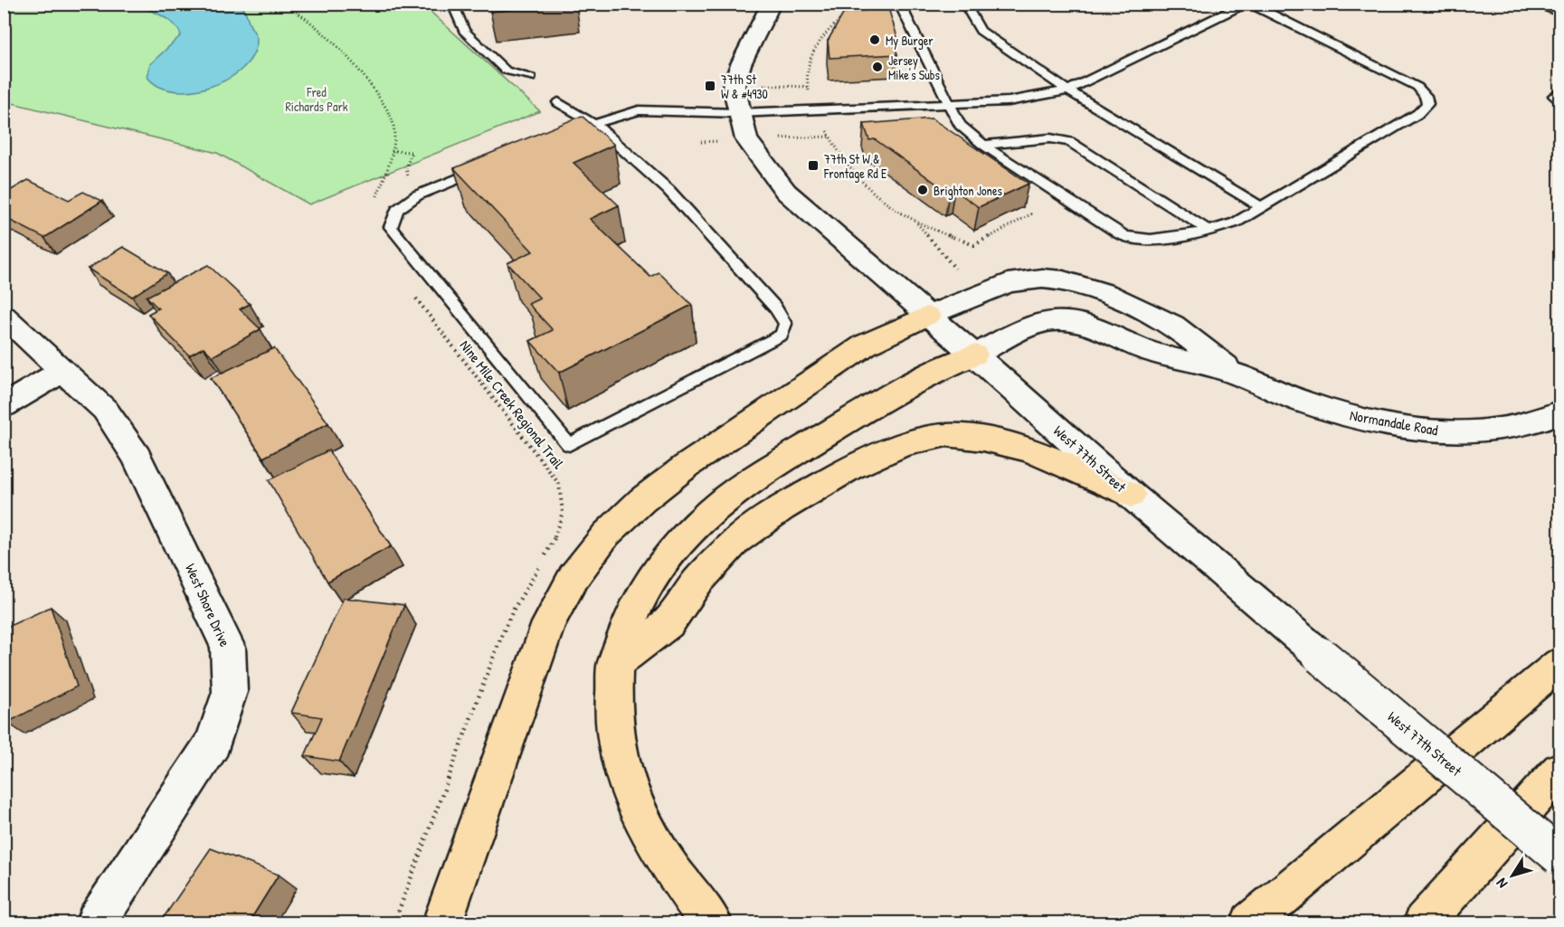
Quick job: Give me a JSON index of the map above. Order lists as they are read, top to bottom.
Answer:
{
  "streets": {
    "street": ["Normandale Road", "West 77th Street", "West Shore Drive"],
    "path": ["Nine Mile Creek Regional Trail"]
  },
  "crossings": [
    ["Normandale Road", "West 77th Street"]
  ],
  "parks": ["Fred Richards Park"],
  "places": {
    "other": ["My Burger", "Jersey Mike's Subs", "Brighton Jones"],
    "transit": ["77th St W & #4930", "77th St W & Frontage Rd E"]
  },
  "north": "bottom left"
}
